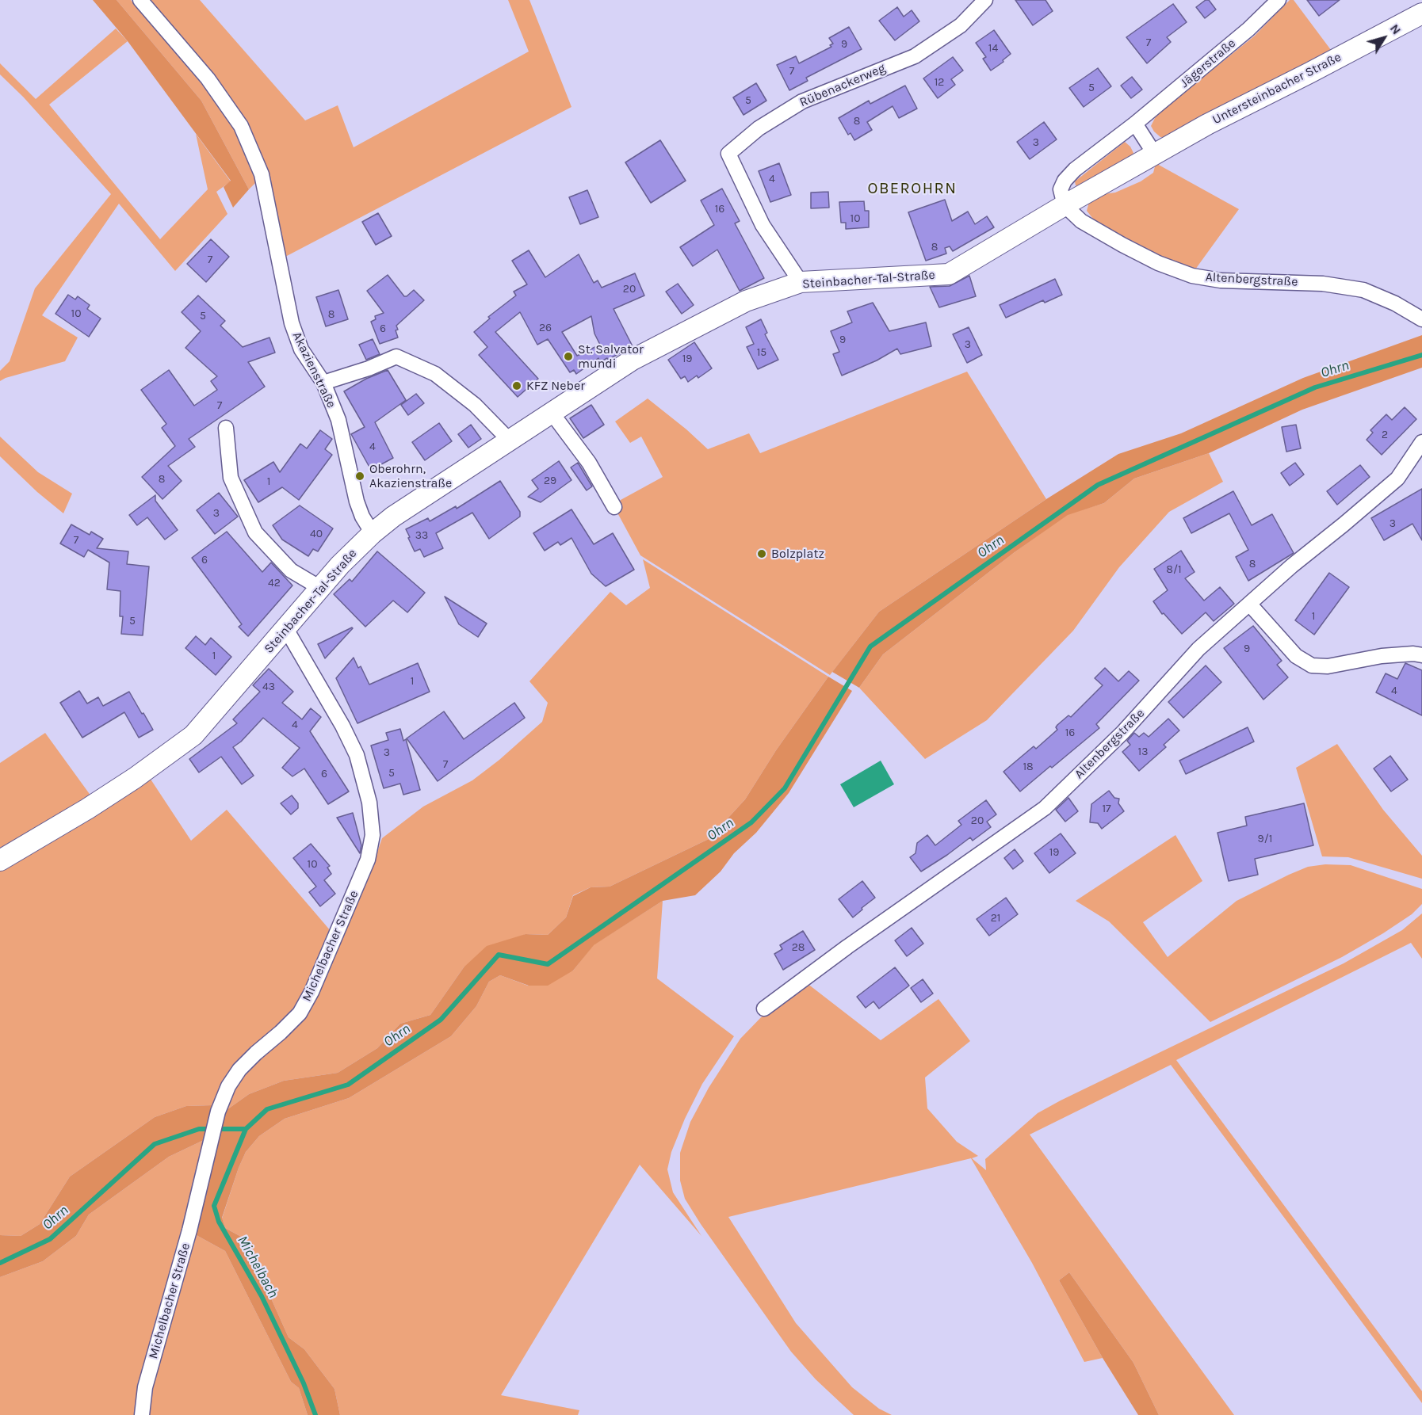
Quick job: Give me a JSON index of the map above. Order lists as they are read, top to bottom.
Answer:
{
  "streets": {
    "main road": ["Untersteinbacher Straße", "Steinbacher-Tal-Straße"],
    "street": [
      "Jägerstraße",
      "Rübenackerweg",
      "Altenbergstraße",
      "Akazienstraße",
      "Michelbacher Straße"
    ]
  },
  "crossings": [
    ["Jägerstraße", "Steinbacher-Tal-Straße"],
    ["Jägerstraße", "Altenbergstraße"],
    ["Rübenackerweg", "Steinbacher-Tal-Straße"],
    ["Untersteinbacher Straße", "Steinbacher-Tal-Straße"],
    ["Steinbacher-Tal-Straße", "Altenbergstraße"],
    ["Steinbacher-Tal-Straße", "Akazienstraße"],
    ["Steinbacher-Tal-Straße", "Michelbacher Straße"]
  ],
  "districts": ["OBEROHRN"],
  "water": ["Ohrn", "Michelbach"],
  "places": [
    "St. Salvator mundi",
    "KFZ Neber",
    "Oberohrn, Akazienstraße",
    "Bolzplatz"
  ],
  "house_numbers": [
    "7",
    "9",
    "14",
    "7",
    "12",
    "5",
    "5",
    "8",
    "3",
    "4",
    "16",
    "10",
    "8",
    "7",
    "20",
    "10",
    "8",
    "5",
    "26",
    "6",
    "9",
    "3",
    "15",
    "19",
    "7",
    "2",
    "4",
    "8",
    "29",
    "1",
    "3",
    "3",
    "40",
    "33",
    "7",
    "6",
    "8",
    "8/1",
    "42",
    "1",
    "5",
    "9",
    "1",
    "1",
    "43",
    "4",
    "4",
    "16",
    "13",
    "3",
    "7",
    "18",
    "5",
    "6",
    "17",
    "20",
    "9/1",
    "19",
    "10",
    "21",
    "28"
  ],
  "north": "top right"
}
